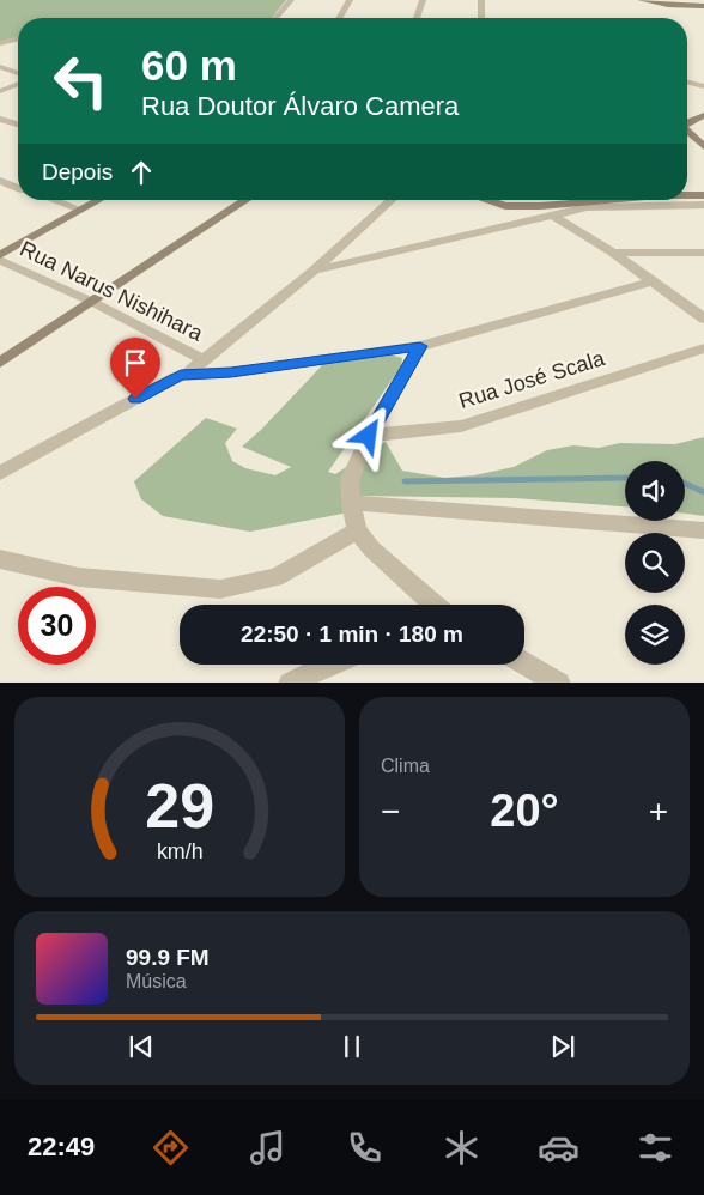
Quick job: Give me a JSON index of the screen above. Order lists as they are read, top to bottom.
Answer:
{
  "streets": {
    "street": ["Rua Narus Nishihara", "Rua José Scala"]
  },
  "page": {
    "turn": ["60 m", "Rua Doutor Álvaro Camera"],
    "then": "Depois",
    "limit": "30",
    "trip": "22:50 · 1 min · 180 m",
    "tile": "Clima",
    "heat": ["−", "20°", "+"],
    "song": ["99.9 FM", "Música"],
    "tabs": "22:49",
    "gauge": ["29", "km/h"]
  }
}
